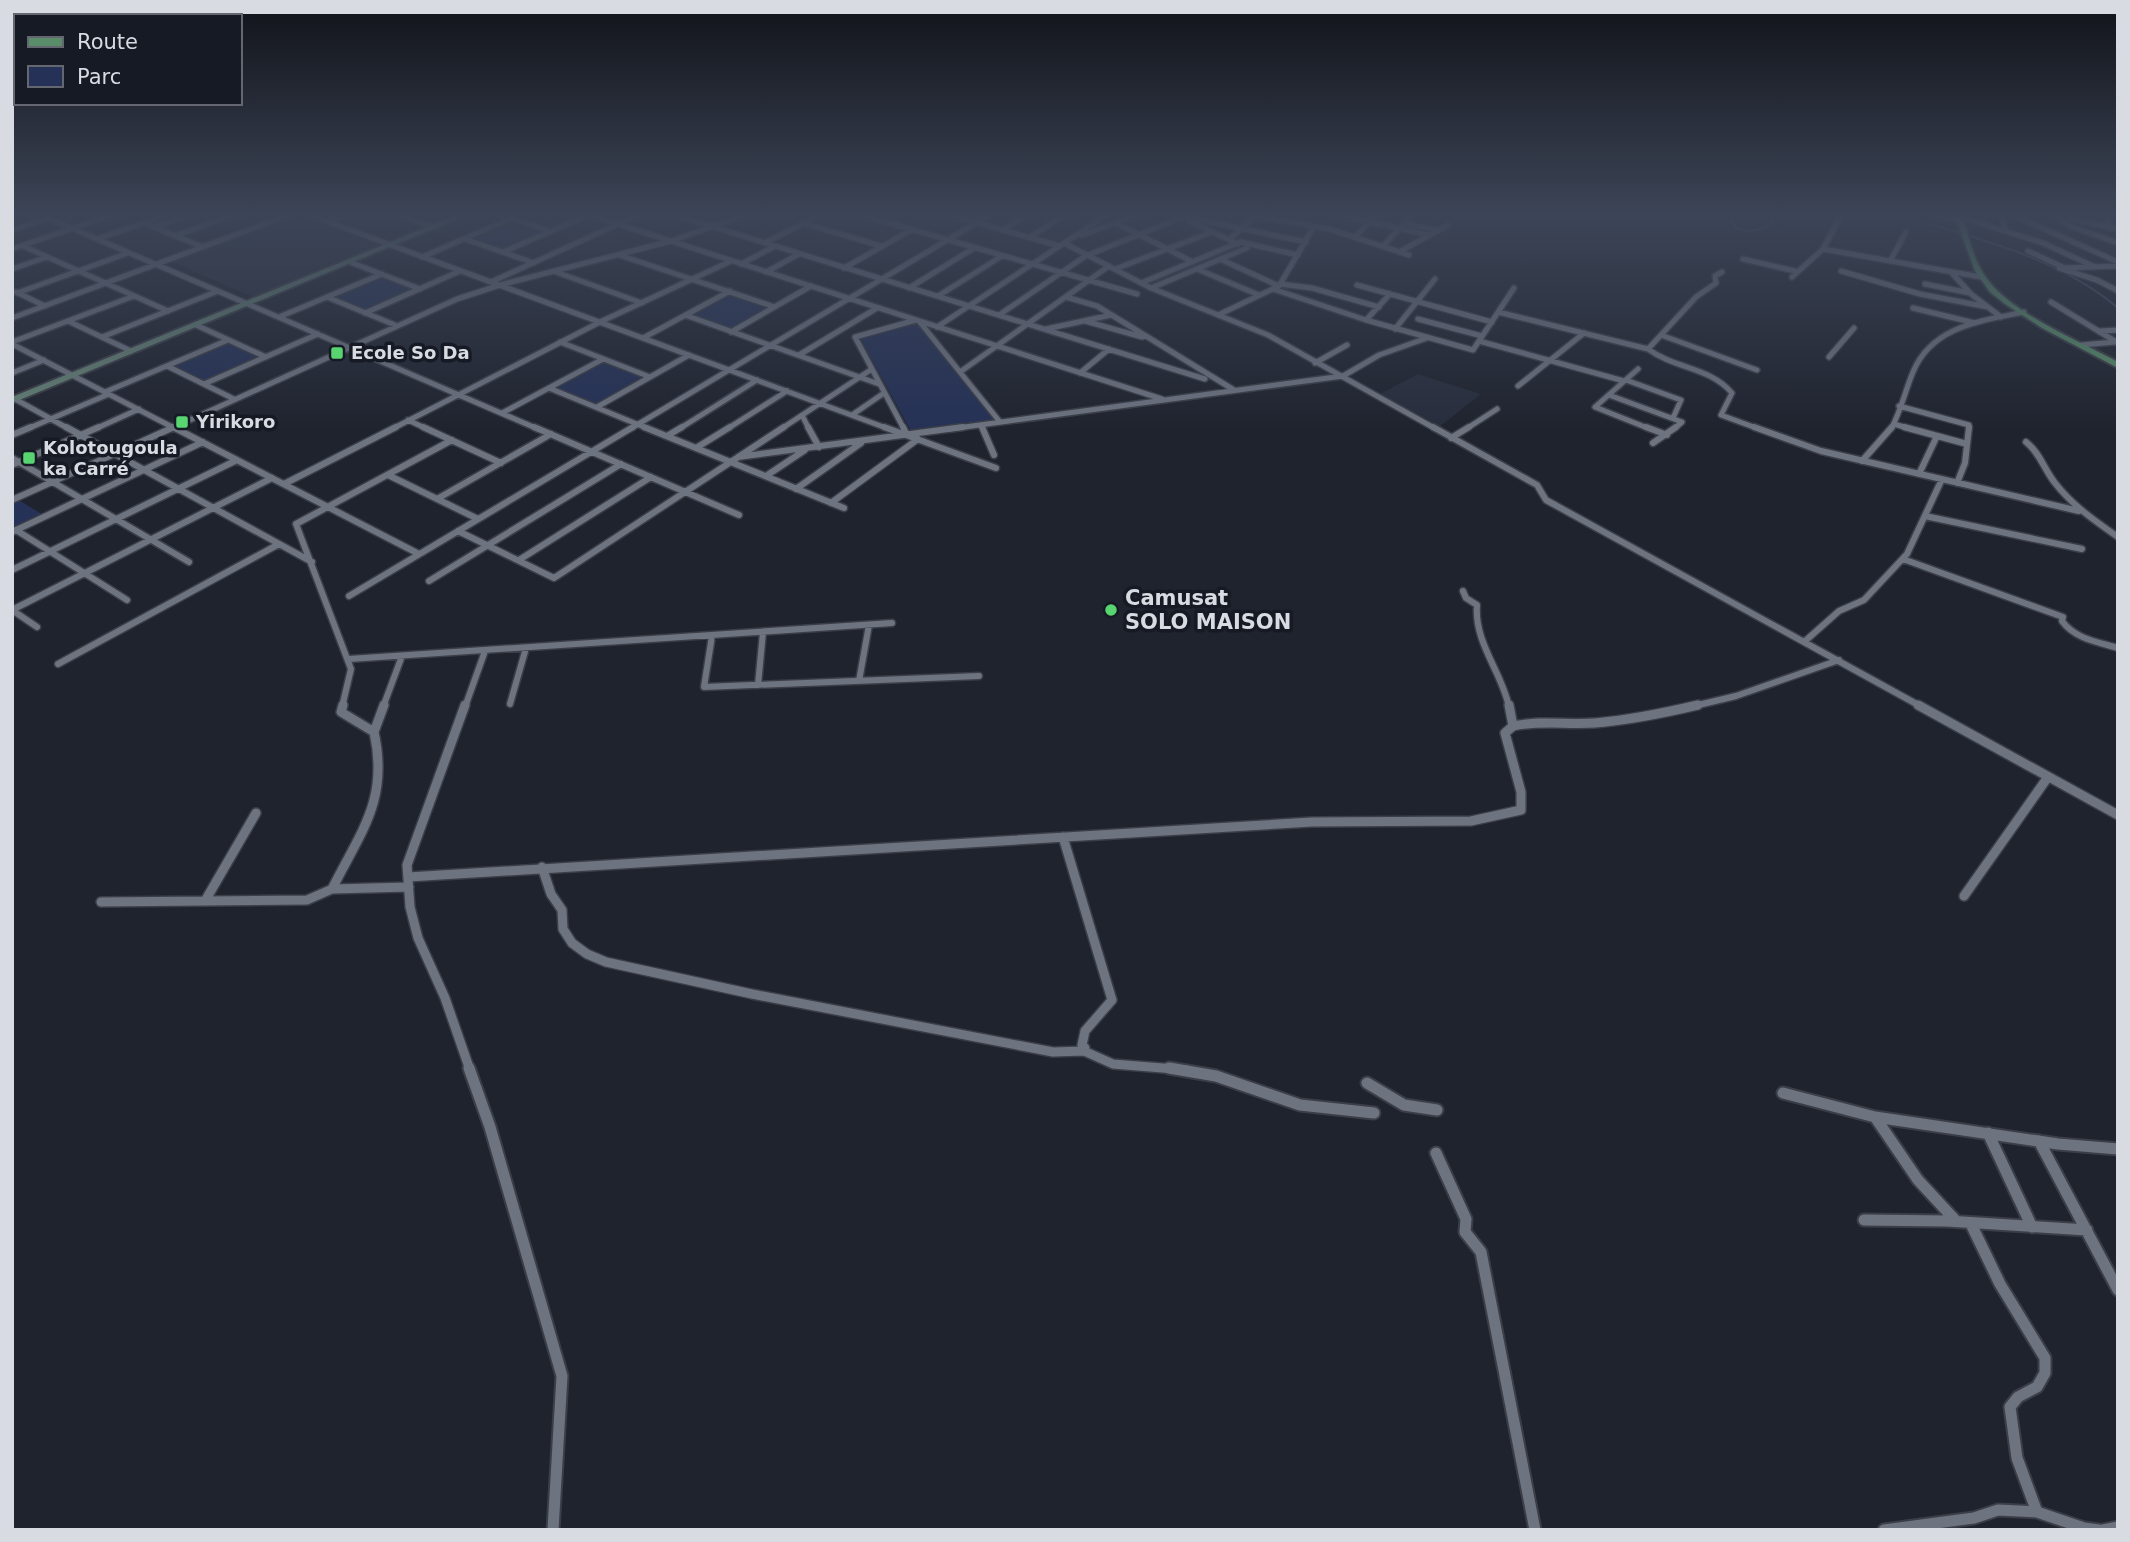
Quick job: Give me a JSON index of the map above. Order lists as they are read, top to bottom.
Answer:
{
  "places": {
    "transit": ["Ecole So Da", "Yirikoro", "Kolotougoula ka Carré"],
    "other": ["Camusat SOLO MAISON"]
  },
  "legend": ["Route", "Parc"]
}
